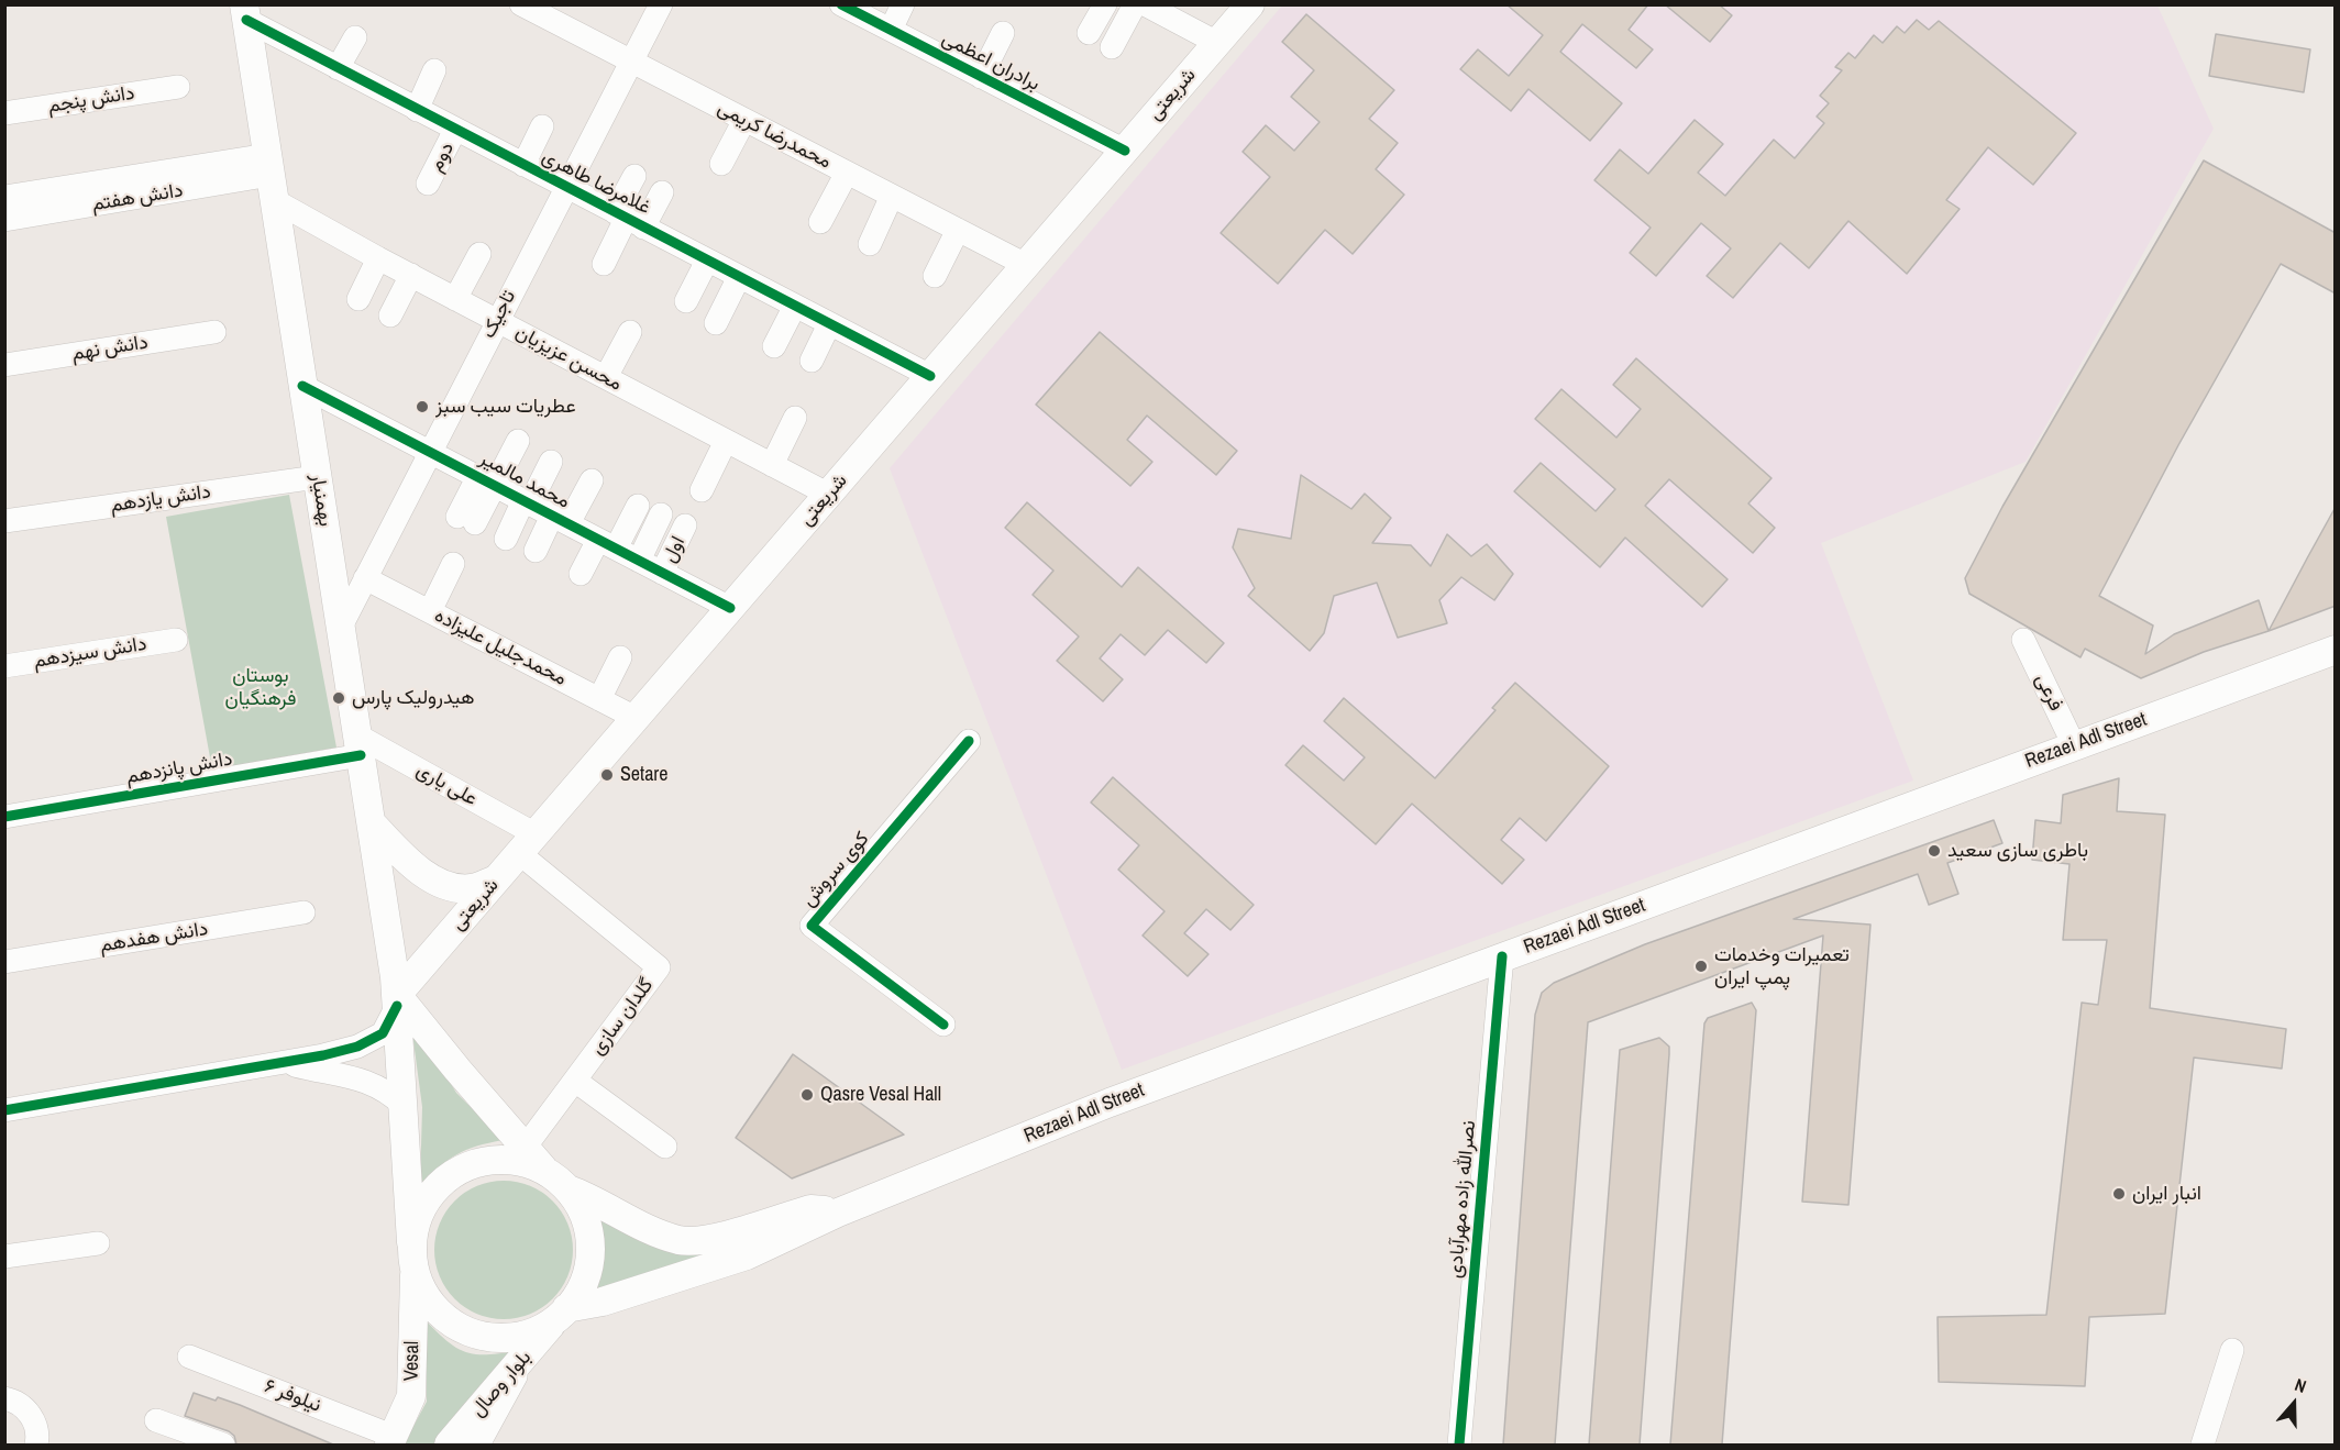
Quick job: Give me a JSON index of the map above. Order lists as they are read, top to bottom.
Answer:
{
  "streets": {
    "main road": [
      "شریعتی",
      "بهمنیار",
      "Rezaei Adl Street",
      "Vesal",
      "بلوار وصال"
    ],
    "street": [
      "برادران اعظمی",
      "دانش پنجم",
      "محمدرضا کریمی",
      "دوم",
      "غلامرضا طاهری",
      "دانش هفتم",
      "تاجیک",
      "دانش نهم",
      "محسن عزیزیان",
      "محمد مالمیر",
      "دانش یازدهم",
      "اول",
      "محمدجلیل علیزاده",
      "دانش سیزدهم",
      "فرعی",
      "دانش پانزدهم",
      "علی یاری",
      "کوی سروش",
      "دانش هفدهم",
      "گلدان سازی",
      "نصرالله زاده مهرآبادی",
      "نیلوفر ۶"
    ]
  },
  "crossings": [
    ["برادران اعظمی", "شریعتی"],
    ["شریعتی", "محمدرضا کریمی"],
    ["شریعتی", "غلامرضا طاهری"],
    ["شریعتی", "محسن عزیزیان"],
    ["شریعتی", "محمد مالمیر"],
    ["شریعتی", "بهمنیار"],
    ["شریعتی", "محمدجلیل علیزاده"],
    ["شریعتی", "علی یاری"],
    ["شریعتی", "گلدان سازی"],
    ["محمدرضا کریمی", "تاجیک"],
    ["دوم", "غلامرضا طاهری"],
    ["غلامرضا طاهری", "تاجیک"],
    ["غلامرضا طاهری", "بهمنیار"],
    ["دانش هفتم", "محسن عزیزیان"],
    ["دانش هفتم", "بهمنیار"],
    ["تاجیک", "محسن عزیزیان"],
    ["تاجیک", "محمد مالمیر"],
    ["تاجیک", "بهمنیار"],
    ["تاجیک", "محمدجلیل علیزاده"],
    ["محسن عزیزیان", "بهمنیار"],
    ["محمد مالمیر", "بهمنیار"],
    ["محمد مالمیر", "اول"],
    ["دانش یازدهم", "بهمنیار"],
    ["بهمنیار", "Rezaei Adl Street"],
    ["بهمنیار", "دانش پانزدهم"],
    ["بهمنیار", "علی یاری"],
    ["بهمنیار", "Vesal"],
    ["بهمنیار", "بلوار وصال"],
    ["فرعی", "Rezaei Adl Street"],
    ["Rezaei Adl Street", "نصرالله زاده مهرآبادی"],
    ["Rezaei Adl Street", "Vesal"],
    ["Rezaei Adl Street", "بلوار وصال"],
    ["دانش پانزدهم", "علی یاری"],
    ["علی یاری", "گلدان سازی"],
    ["Vesal", "بلوار وصال"],
    ["Vesal", "نیلوفر ۶"]
  ],
  "parks": ["بوستان فرهنگیان"],
  "places": [
    "عطریات سیب سبز",
    "هیدرولیک پارس",
    "Setare",
    "باطری سازی سعید",
    "تعمیرات وخدمات پمپ ایران",
    "Qasre Vesal Hall",
    "انبار ایران"
  ],
  "north": "top"
}
